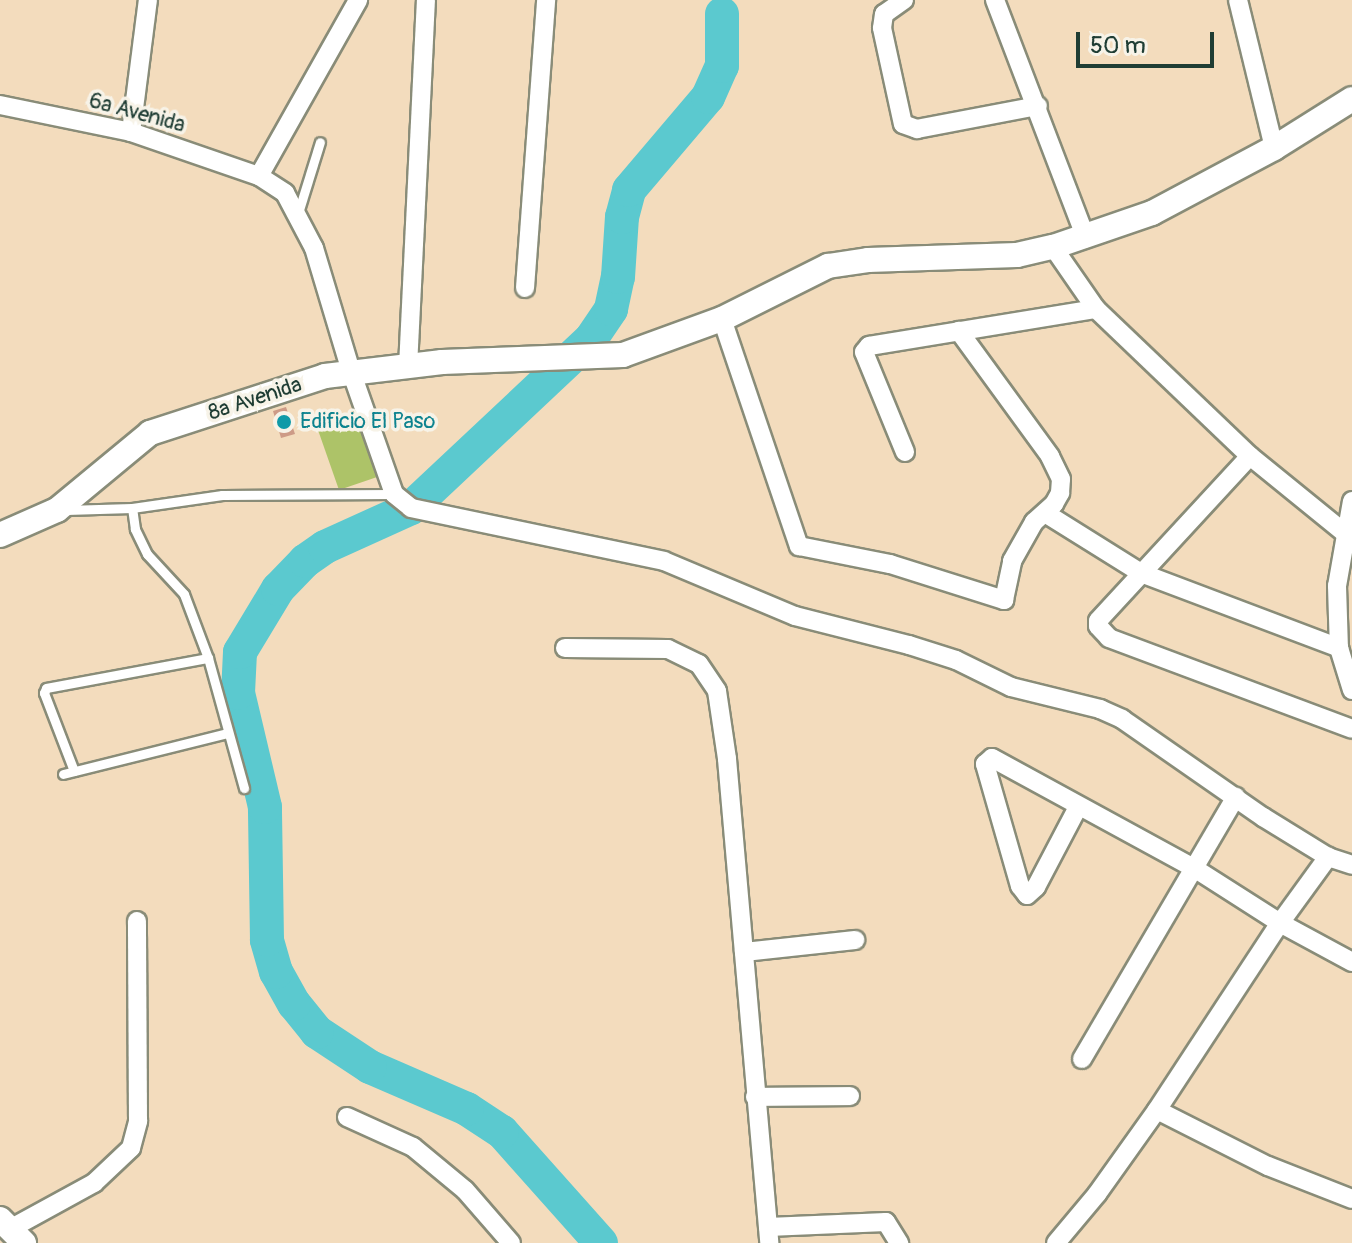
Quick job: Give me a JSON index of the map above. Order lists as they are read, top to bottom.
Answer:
{
  "streets": {
    "street": ["6a Avenida", "8a Avenida"]
  },
  "crossings": [
    ["6a Avenida", "8a Avenida"]
  ],
  "places": ["Edificio El Paso"],
  "scale_bar": "50 m"
}
